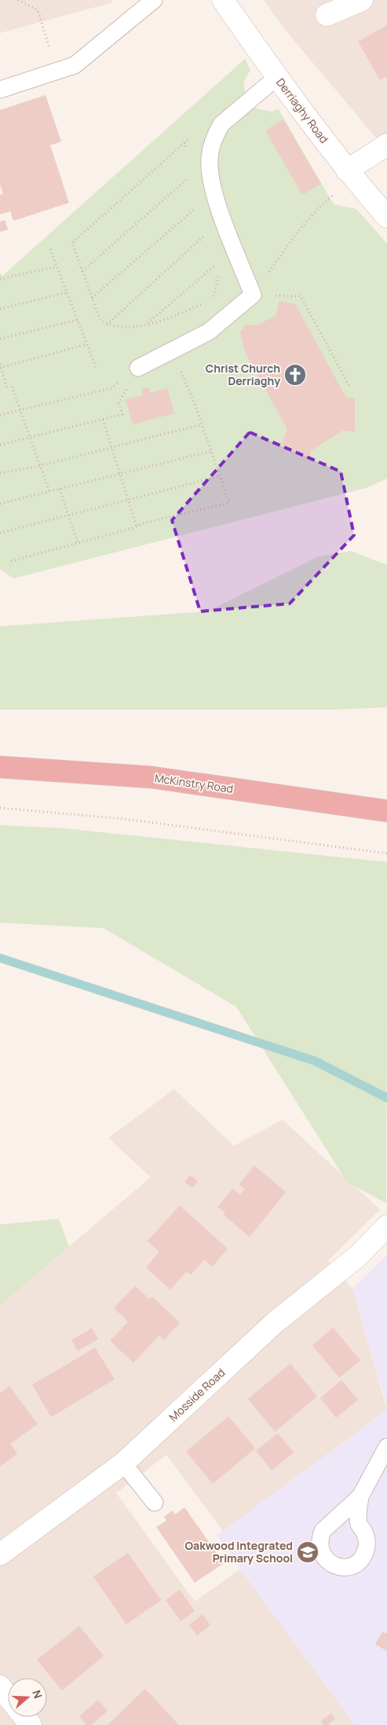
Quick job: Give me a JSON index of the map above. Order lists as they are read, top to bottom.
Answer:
{
  "streets": {
    "highway": ["McKinstry Road"],
    "street": ["Derriaghy Road", "Mosside Road"]
  },
  "places": {
    "church": ["Christ Church Derriaghy"],
    "school or university": ["Oakwood Integrated Primary School"]
  },
  "north": "right"
}
